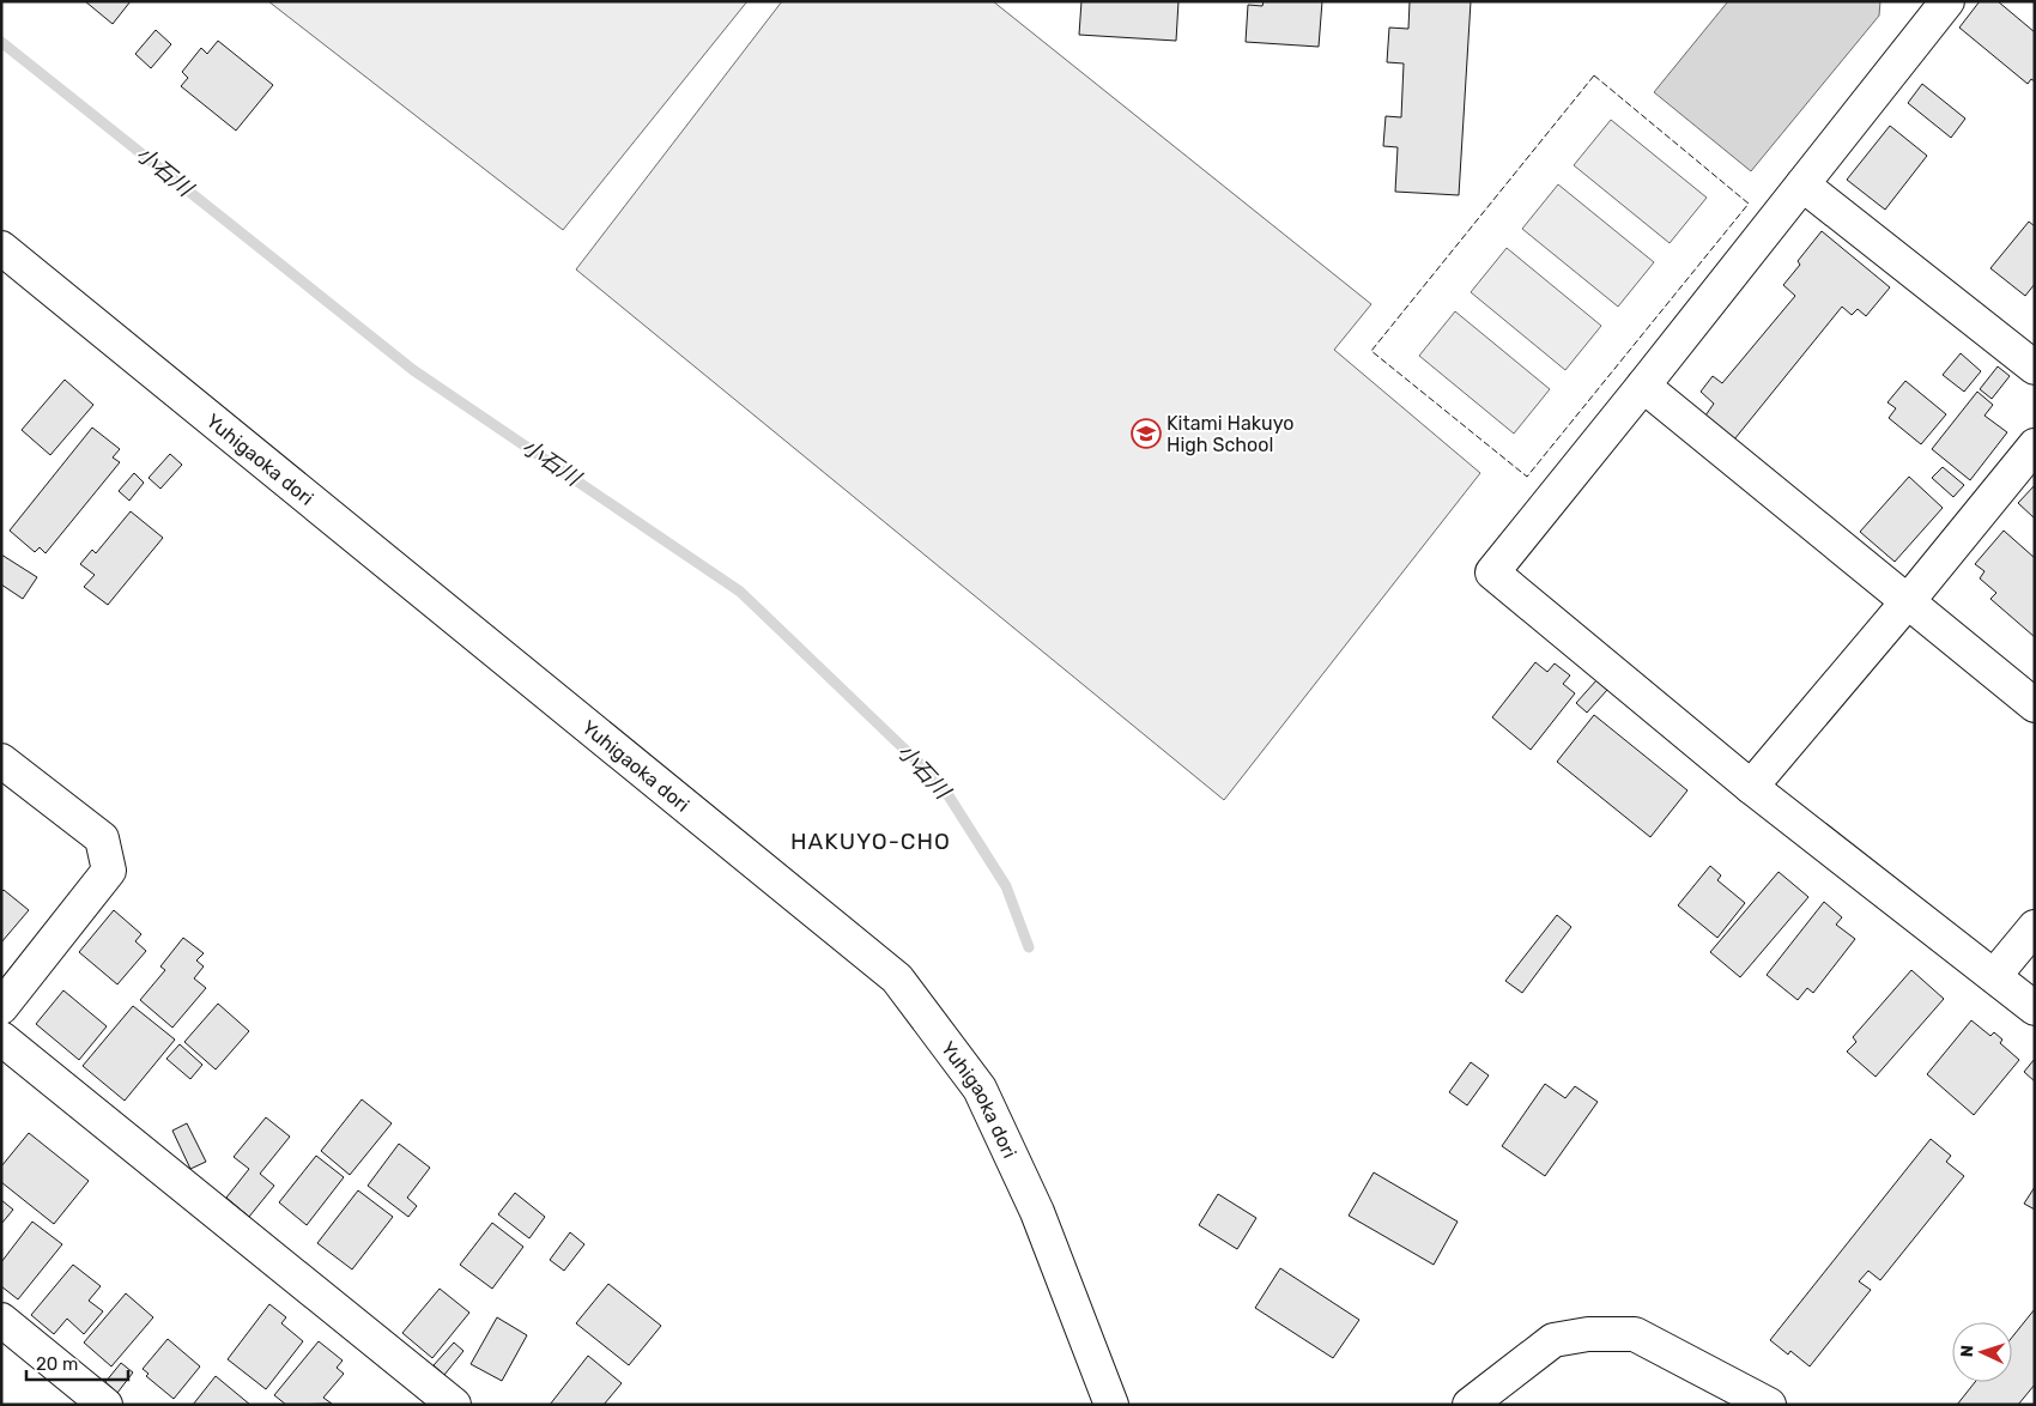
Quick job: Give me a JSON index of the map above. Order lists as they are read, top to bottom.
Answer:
{
  "streets": {
    "street": ["Yuhigaoka dori"]
  },
  "districts": ["HAKUYO-CHO"],
  "water": ["小石川"],
  "places": {
    "school or university": ["Kitami Hakuyo High School"]
  },
  "scale_bar": "20 m",
  "north": "left"
}
